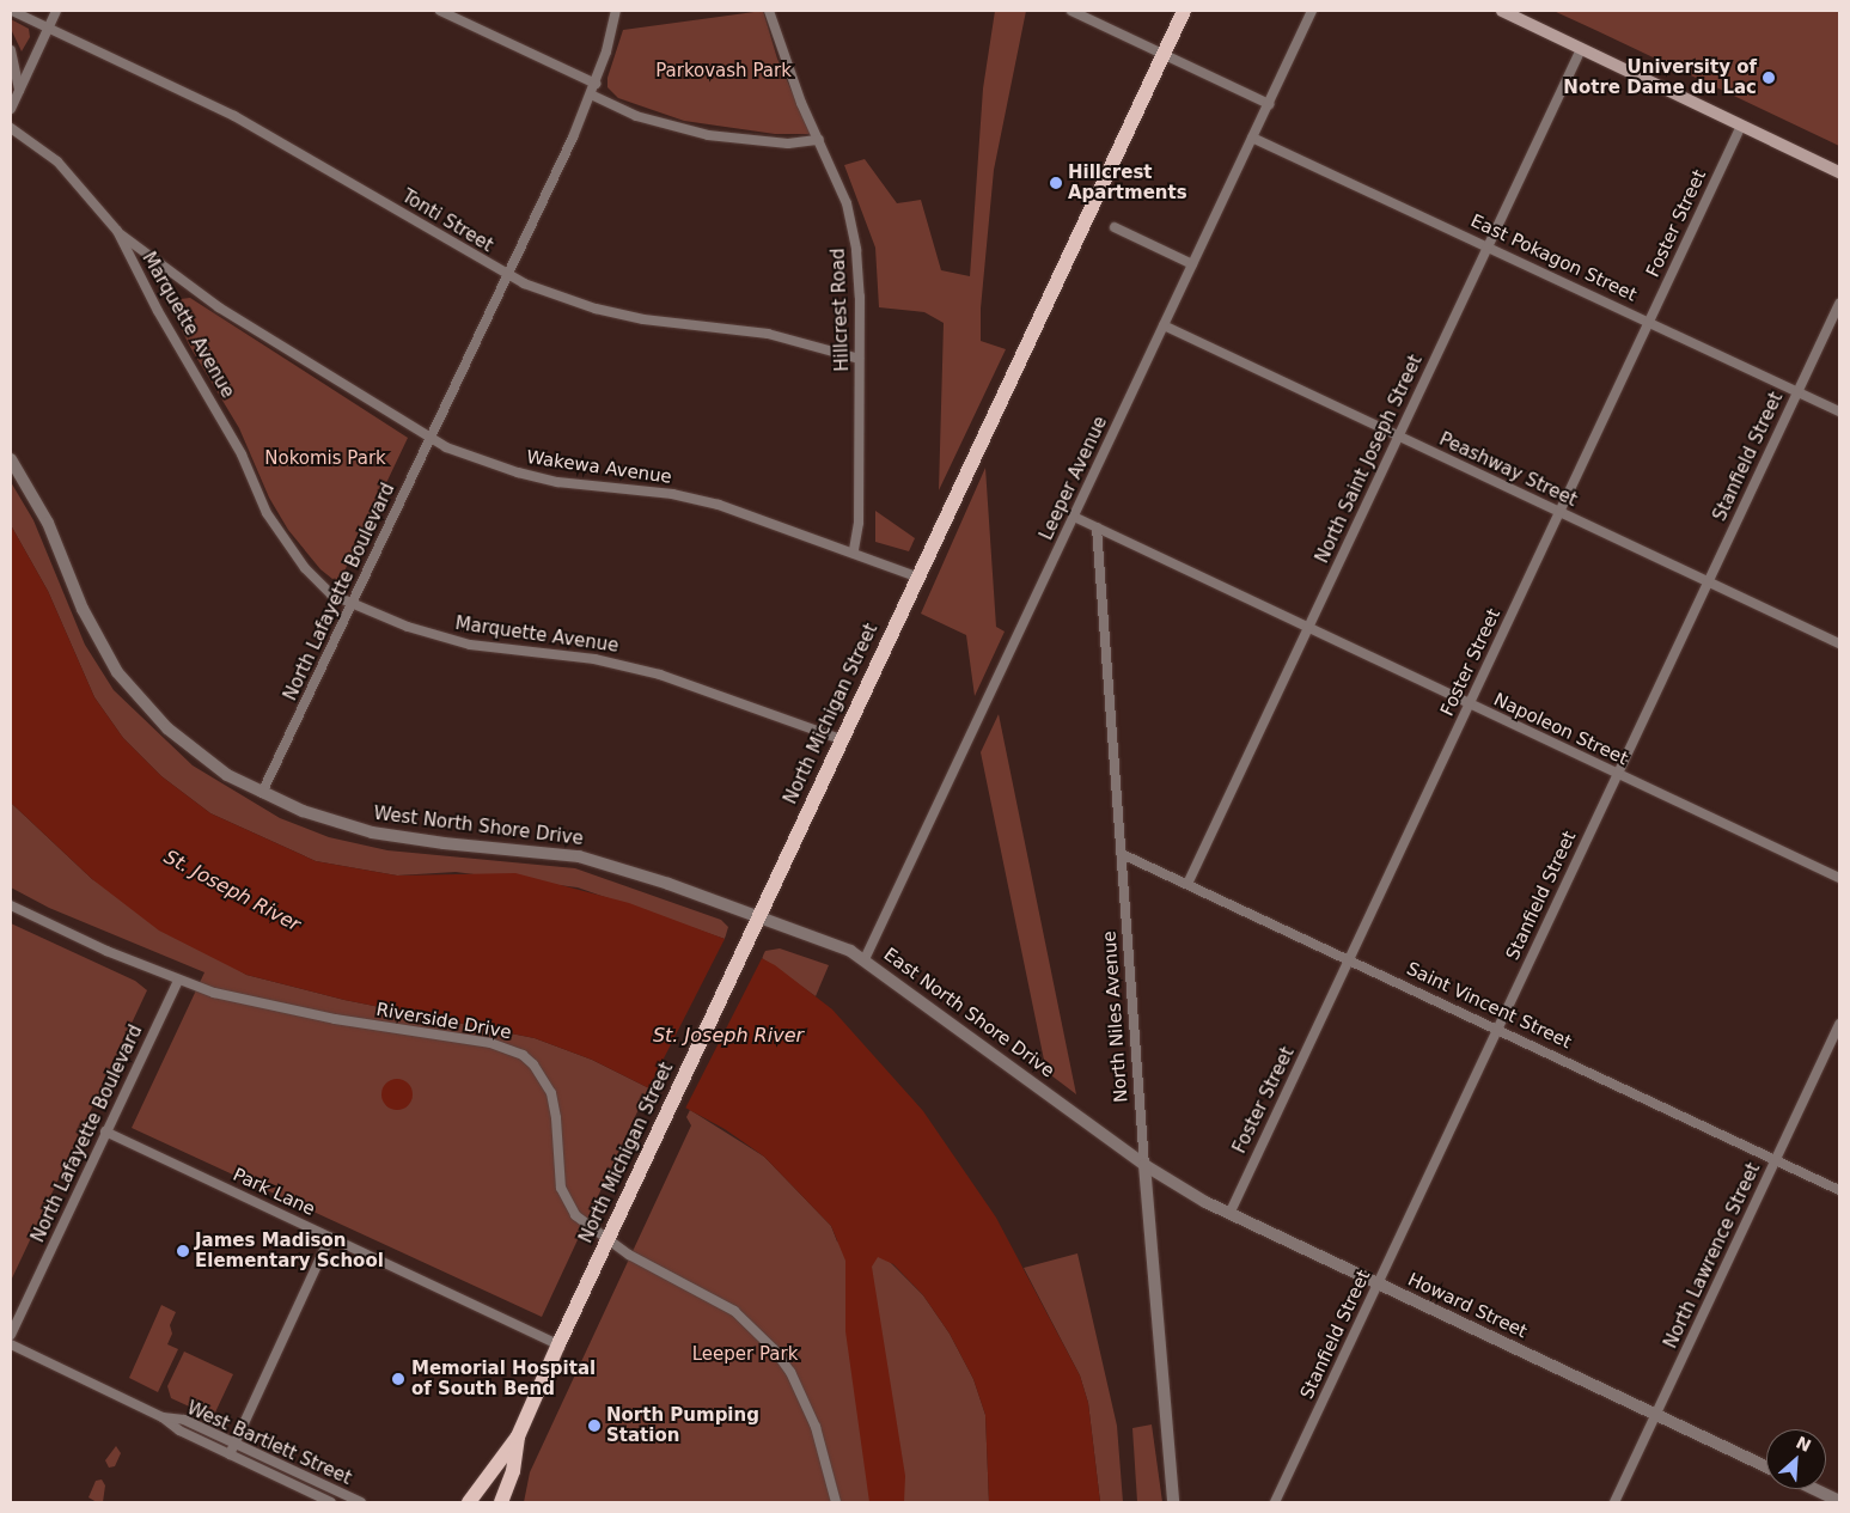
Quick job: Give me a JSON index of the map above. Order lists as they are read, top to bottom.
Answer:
{
  "streets": {
    "main road": ["North Michigan Street"],
    "street": [
      "Tonti Street",
      "Foster Street",
      "East Pokagon Street",
      "Hillcrest Road",
      "Marquette Avenue",
      "Stanfield Street",
      "North Saint Joseph Street",
      "Wakewa Avenue",
      "Peashway Street",
      "Leeper Avenue",
      "North Lafayette Boulevard",
      "Napoleon Street",
      "West North Shore Drive",
      "Saint Vincent Street",
      "East North Shore Drive",
      "North Niles Avenue",
      "Riverside Drive",
      "Park Lane",
      "North Lawrence Street",
      "Howard Street",
      "West Bartlett Street"
    ]
  },
  "crossings": [
    ["Tonti Street", "Hillcrest Road"],
    ["Tonti Street", "North Lafayette Boulevard"],
    ["Foster Street", "East Pokagon Street"],
    ["Foster Street", "Peashway Street"],
    ["Foster Street", "Napoleon Street"],
    ["Foster Street", "Saint Vincent Street"],
    ["Foster Street", "Howard Street"],
    ["East Pokagon Street", "Stanfield Street"],
    ["East Pokagon Street", "North Saint Joseph Street"],
    ["East Pokagon Street", "Leeper Avenue"],
    ["Hillcrest Road", "Wakewa Avenue"],
    ["Marquette Avenue", "Wakewa Avenue"],
    ["Marquette Avenue", "North Lafayette Boulevard"],
    ["Marquette Avenue", "North Michigan Street"],
    ["Stanfield Street", "Peashway Street"],
    ["Stanfield Street", "Napoleon Street"],
    ["Stanfield Street", "Saint Vincent Street"],
    ["Stanfield Street", "Howard Street"],
    ["North Saint Joseph Street", "Peashway Street"],
    ["North Saint Joseph Street", "Napoleon Street"],
    ["North Saint Joseph Street", "Saint Vincent Street"],
    ["Wakewa Avenue", "North Lafayette Boulevard"],
    ["Wakewa Avenue", "North Michigan Street"],
    ["Peashway Street", "Leeper Avenue"],
    ["Leeper Avenue", "Napoleon Street"],
    ["Leeper Avenue", "East North Shore Drive"],
    ["North Lafayette Boulevard", "West North Shore Drive"],
    ["North Lafayette Boulevard", "Riverside Drive"],
    ["North Lafayette Boulevard", "Park Lane"],
    ["North Michigan Street", "West North Shore Drive"],
    ["North Michigan Street", "East North Shore Drive"],
    ["North Michigan Street", "Riverside Drive"],
    ["North Michigan Street", "Park Lane"],
    ["Napoleon Street", "North Niles Avenue"],
    ["West North Shore Drive", "East North Shore Drive"],
    ["Saint Vincent Street", "North Niles Avenue"],
    ["Saint Vincent Street", "North Lawrence Street"],
    ["East North Shore Drive", "North Niles Avenue"],
    ["East North Shore Drive", "Howard Street"],
    ["North Niles Avenue", "Howard Street"],
    ["North Lawrence Street", "Howard Street"]
  ],
  "water": ["St. Joseph River"],
  "parks": ["Parkovash Park", "Nokomis Park", "Leeper Park"],
  "places": [
    "University of Notre Dame du Lac",
    "Hillcrest Apartments",
    "James Madison Elementary School",
    "Memorial Hospital of South Bend",
    "North Pumping Station"
  ],
  "north": "top right"
}
